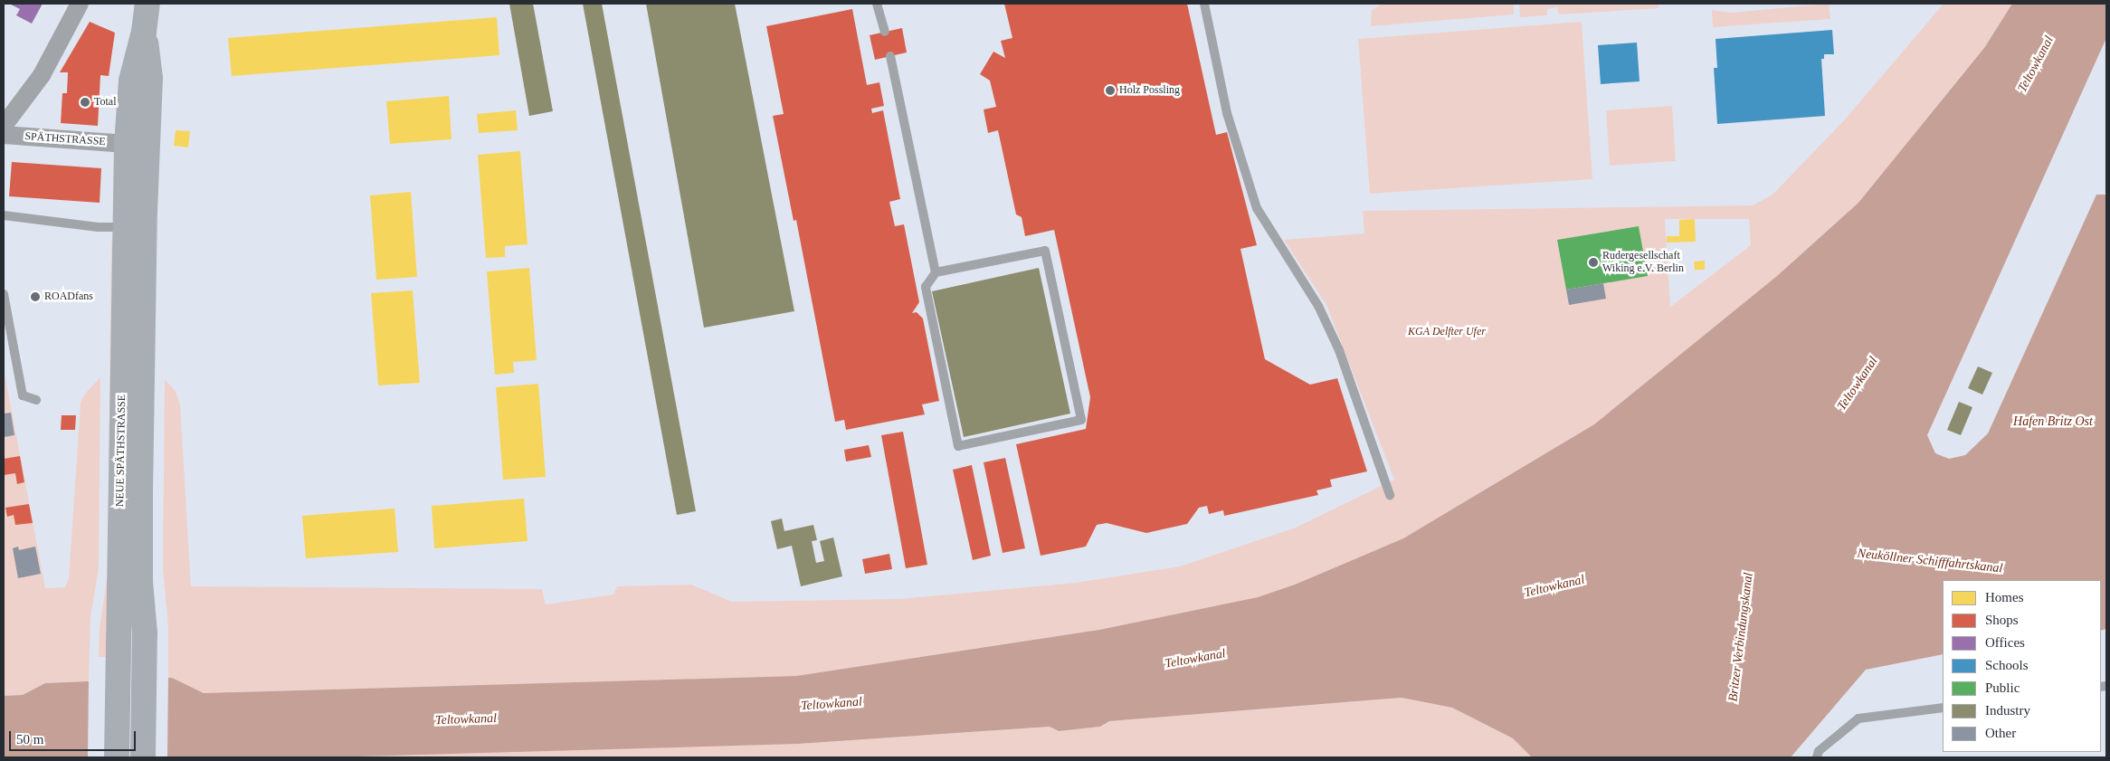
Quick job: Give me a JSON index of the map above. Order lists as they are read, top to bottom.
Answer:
{
  "streets": {
    "main road": ["NEUE SPÄTHSTRASSE"],
    "street": ["SPÄTHSTRASSE"]
  },
  "crossings": [
    ["SPÄTHSTRASSE", "NEUE SPÄTHSTRASSE"]
  ],
  "water": [
    "Teltowkanal",
    "Hafen Britz Ost",
    "Neuköllner Schifffahrtskanal",
    "Britzer Verbindungskanal"
  ],
  "parks": ["KGA Delfter Ufer"],
  "places": [
    "Holz Possling",
    "Total",
    "Rudergesellschaft Wiking e.V. Berlin",
    "ROADfans"
  ],
  "legend": [
    "Homes",
    "Shops",
    "Offices",
    "Schools",
    "Public",
    "Industry",
    "Other"
  ],
  "scale_bar": "50 m"
}
